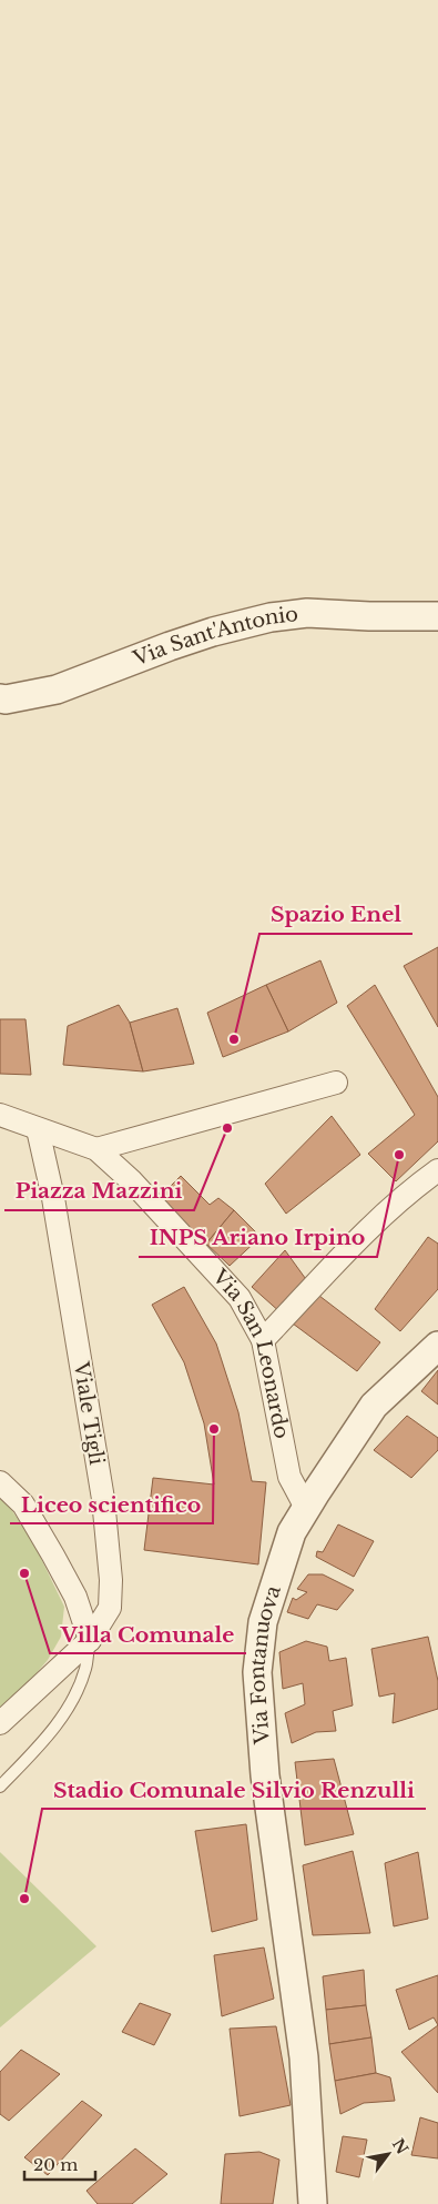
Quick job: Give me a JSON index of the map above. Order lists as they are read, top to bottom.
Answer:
{
  "streets": {
    "street": [
      "Via Sant'Antonio",
      "Via San Leonardo",
      "Viale Tigli",
      "Via Fontanuova"
    ]
  },
  "crossings": [
    ["Via San Leonardo", "Viale Tigli"],
    ["Via San Leonardo", "Via Fontanuova"]
  ],
  "places": [
    "Spazio Enel",
    "Piazza Mazzini",
    "INPS Ariano Irpino",
    "Liceo scientifico",
    "Villa Comunale",
    "Stadio Comunale Silvio Renzulli"
  ],
  "scale_bar": "20 m",
  "north": "top right"
}
